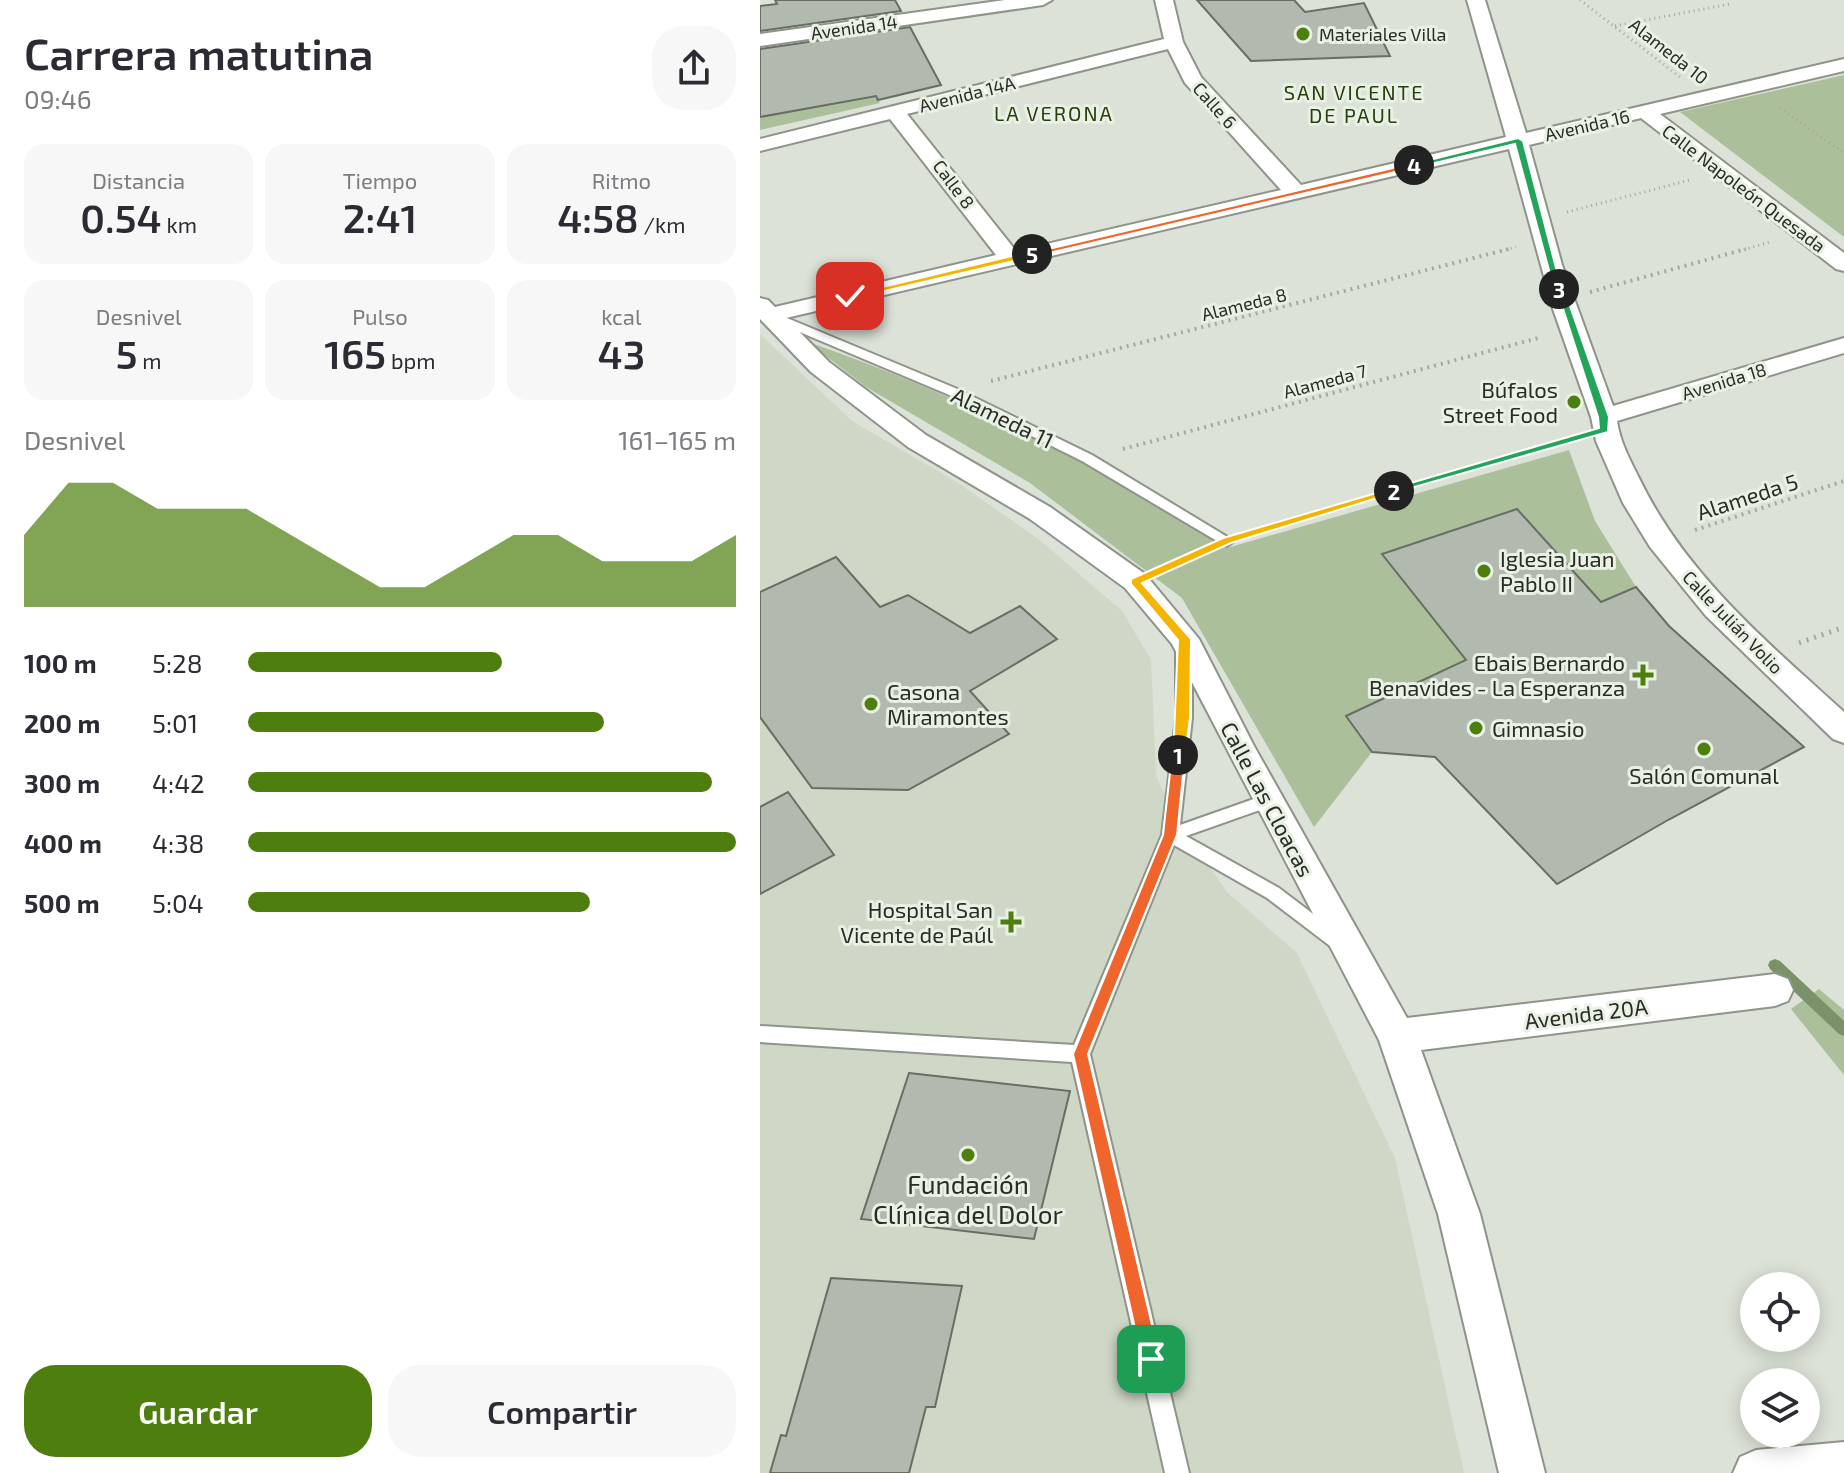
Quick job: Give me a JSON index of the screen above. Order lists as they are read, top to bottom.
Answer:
{
  "streets": {
    "street": [
      "Avenida 14",
      "Avenida 14A",
      "Calle 6",
      "Avenida 16",
      "Calle 8",
      "Calle Napoleón Quesada",
      "Avenida 18",
      "Calle Julián Volio",
      "Calle Las Cloacas",
      "Avenida 20A"
    ],
    "lane": ["Alameda 11"],
    "path": [
      "Alameda 10",
      "Alameda 8",
      "Alameda 7",
      "Alameda 5"
    ]
  },
  "crossings": [
    ["Alameda 10", "Avenida 16"],
    ["Avenida 14A", "Calle 6"],
    ["Avenida 14A", "Calle 8"],
    ["Calle 6", "Avenida 16"],
    ["Avenida 16", "Calle 8"],
    ["Avenida 16", "Calle Napoleón Quesada"],
    ["Avenida 16", "Alameda 11"],
    ["Avenida 16", "Calle Julián Volio"],
    ["Avenida 16", "Calle Las Cloacas"],
    ["Calle Napoleón Quesada", "Alameda 8"],
    ["Alameda 8", "Alameda 11"],
    ["Alameda 8", "Calle Julián Volio"],
    ["Alameda 7", "Alameda 11"],
    ["Alameda 7", "Calle Julián Volio"],
    ["Avenida 18", "Calle Julián Volio"],
    ["Alameda 11", "Calle Las Cloacas"],
    ["Alameda 5", "Calle Julián Volio"],
    ["Calle Las Cloacas", "Avenida 20A"]
  ],
  "districts": ["SAN VICENTE DE PAUL", "LA VERONA"],
  "places": {
    "other": [
      "Materiales Villa",
      "Búfalos Street Food",
      "Iglesia Juan Pablo II",
      "Casona Miramontes",
      "Gimnasio",
      "Salón Comunal",
      "Fundación Clínica del Dolor"
    ],
    "health": ["Ebais Bernardo Benavides - La Esperanza", "Hospital San Vicente de Paúl"]
  },
  "page": {
    "heading": ["Carrera matutina", "09:46"],
    "stats": [
      ["Distancia", "0.54 km"],
      ["Tiempo", "2:41"],
      ["Ritmo", "4:58 /km"],
      ["Desnivel", "5 m"],
      ["Pulso", "165 bpm"],
      ["kcal", "43"]
    ],
    "pins": [
      "4",
      "5",
      "3",
      "2",
      "1"
    ],
    "chart": ["Desnivel", "161–165 m"],
    "list": [
      {
        "name": "100 m",
        "note": "5:28"
      },
      {
        "name": "200 m",
        "note": "5:01"
      },
      {
        "name": "300 m",
        "note": "4:42"
      },
      {
        "name": "400 m",
        "note": "4:38"
      },
      {
        "name": "500 m",
        "note": "5:04"
      }
    ],
    "buttons": ["Guardar", "Compartir"]
  }
}
